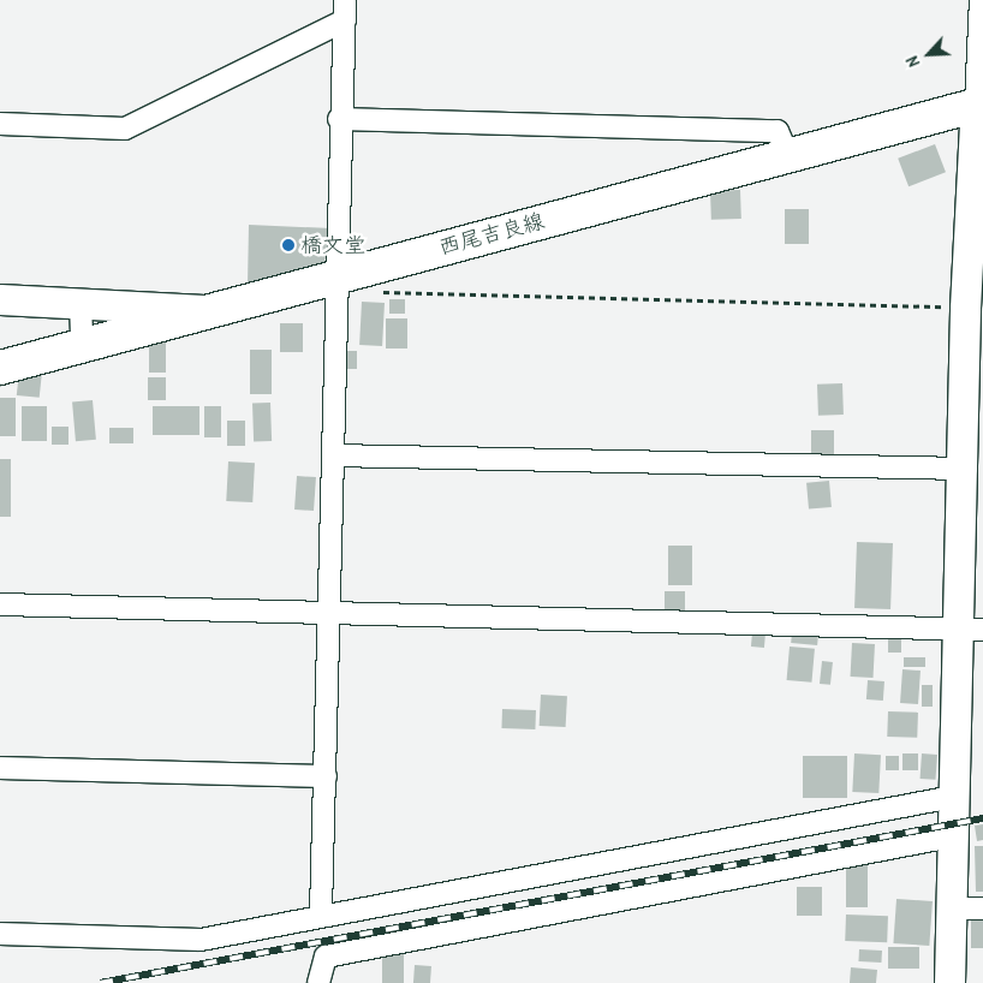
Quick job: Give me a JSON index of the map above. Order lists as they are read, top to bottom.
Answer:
{
  "streets": {
    "main road": ["西尾吉良線"]
  },
  "places": ["橋文堂"],
  "north": "bottom left"
}
